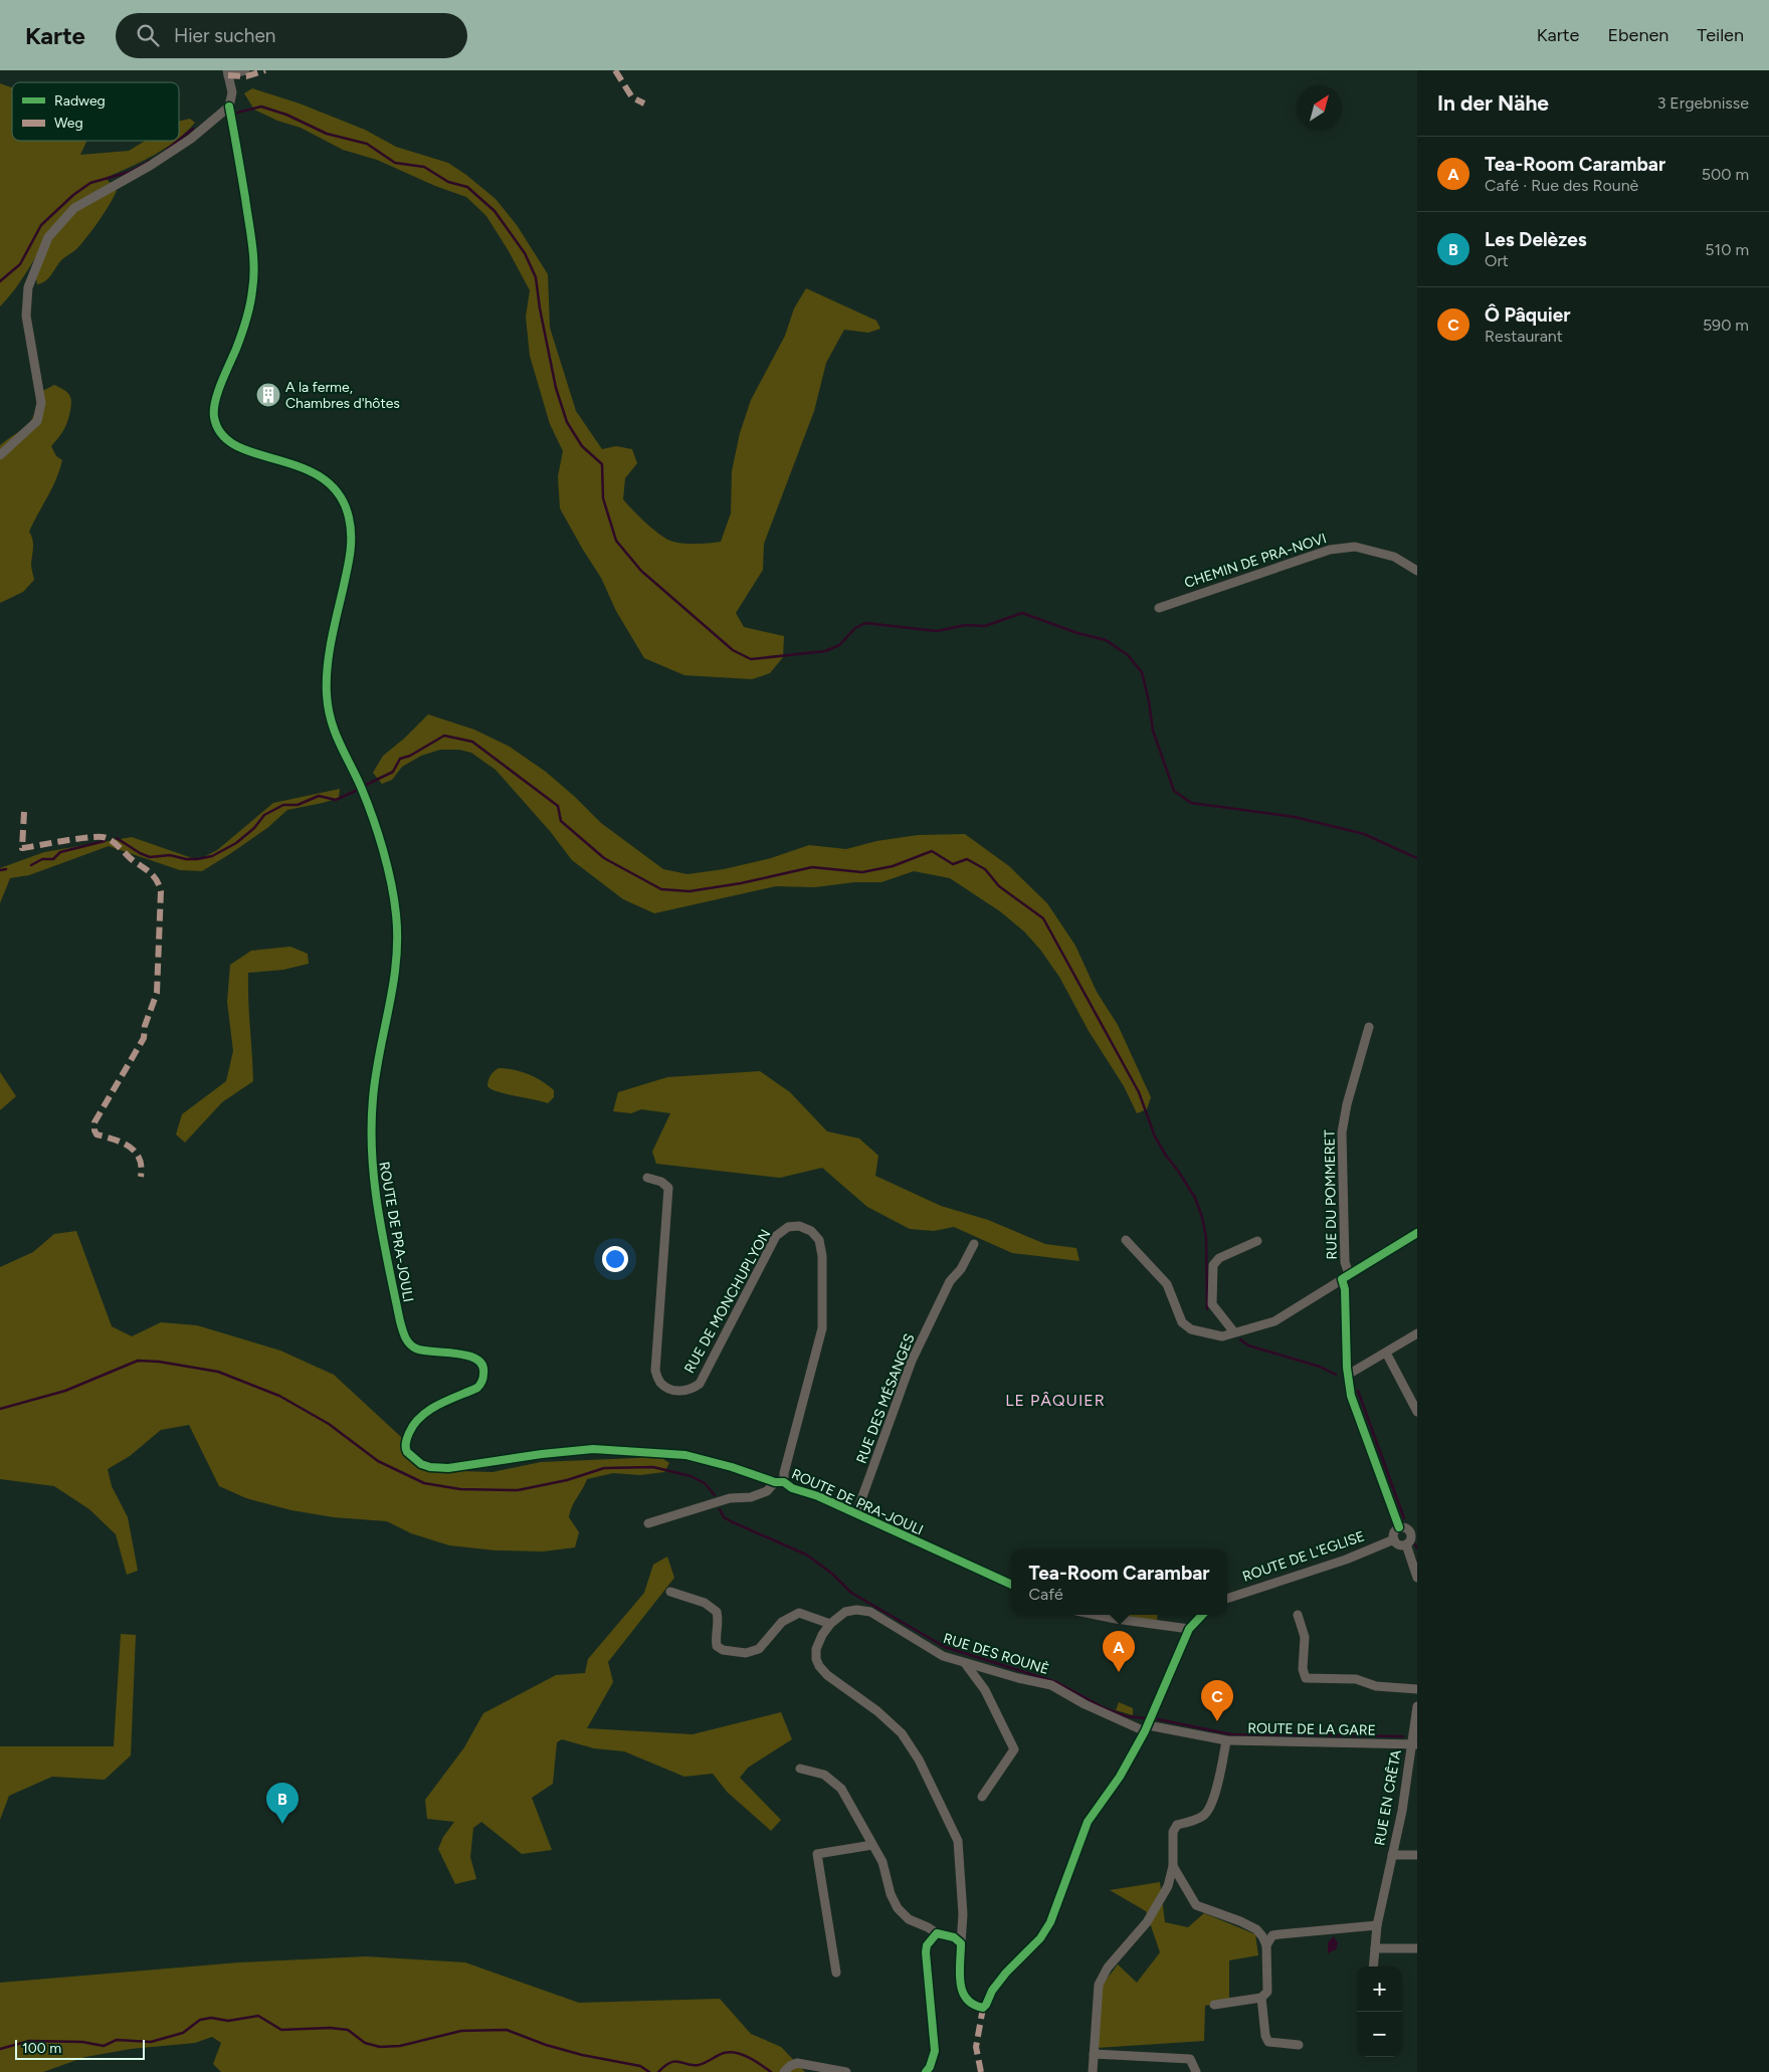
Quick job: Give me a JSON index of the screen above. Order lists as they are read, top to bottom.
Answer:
{
  "streets": {
    "street": [
      "CHEMIN DE PRA-NOVI",
      "RUE DU POMMERET",
      "ROUTE DE PRA-JOULI",
      "RUE DE MONCHUPLYON",
      "RUE DES MÉSANGES",
      "ROUTE DE L'EGLISE",
      "RUE DES ROUNÈ",
      "ROUTE DE LA GARE",
      "RUE EN CRÊTA"
    ]
  },
  "crossings": [
    ["RUE DU POMMERET", "ROUTE DE L'EGLISE"],
    ["ROUTE DE PRA-JOULI", "RUE DE MONCHUPLYON"],
    ["ROUTE DE PRA-JOULI", "RUE DES MÉSANGES"],
    ["RUE DES ROUNÈ", "ROUTE DE LA GARE"],
    ["ROUTE DE LA GARE", "RUE EN CRÊTA"]
  ],
  "districts": ["LE PÂQUIER"],
  "places": {
    "building": ["A la ferme, Chambres d'hôtes"]
  },
  "legend": ["Radweg", "Weg"],
  "scale_bar": "100 m",
  "north": "top right",
  "page": {
    "header": "Karte",
    "search": "Hier suchen",
    "nav": ["Karte", "Ebenen", "Teilen"],
    "heading": ["In der Nähe", "3 Ergebnisse"],
    "list": [
      {
        "mark": "A",
        "name": "Tea-Room Carambar",
        "note": "Café · Rue des Rounè",
        "value": "500 m"
      },
      {
        "mark": "B",
        "name": "Les Delèzes",
        "note": "Ort",
        "value": "510 m"
      },
      {
        "mark": "C",
        "name": "Ô Pâquier",
        "note": "Restaurant",
        "value": "590 m"
      }
    ],
    "popup": ["Tea-Room Carambar", "Café"],
    "pins": ["A", "C", "B"],
    "map_buttons": ["+", "−"],
    "scale": "100 m"
  }
}
